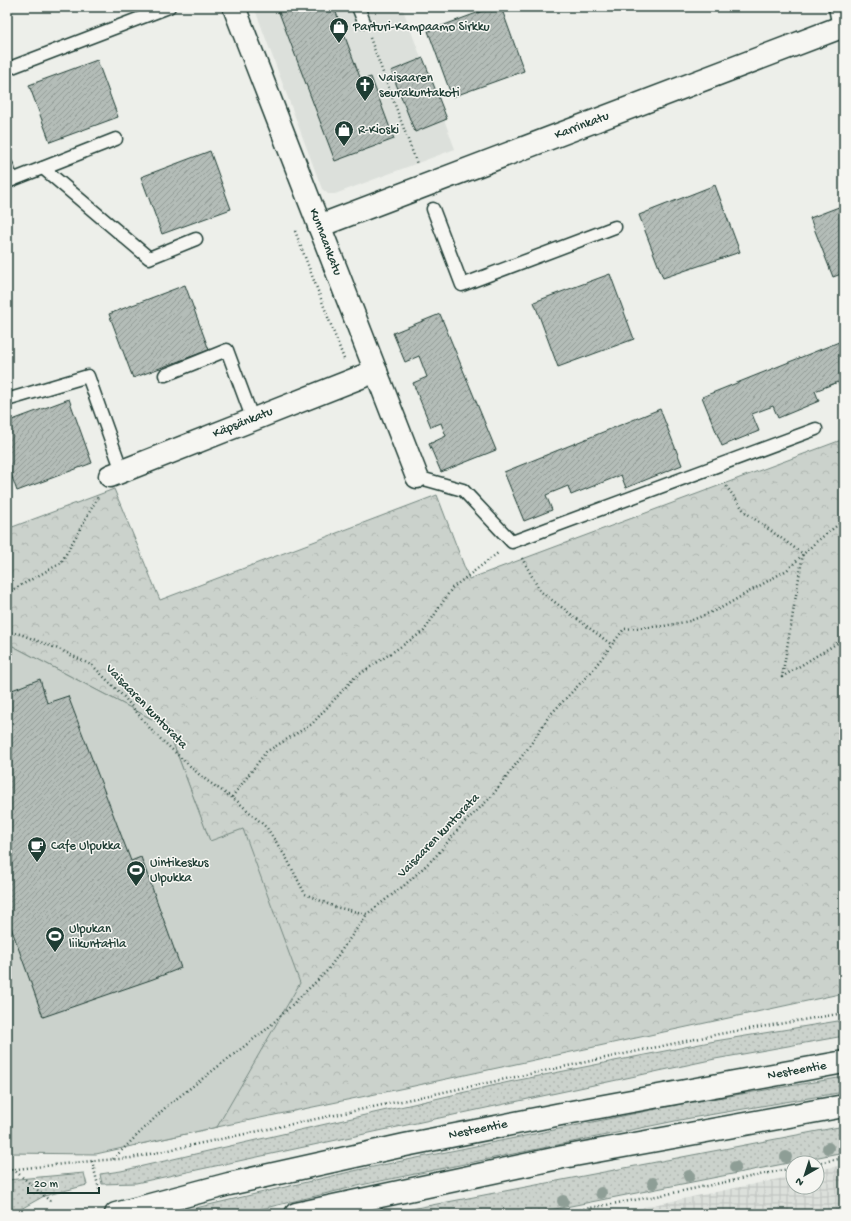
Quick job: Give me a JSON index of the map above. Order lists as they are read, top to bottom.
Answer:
{
  "streets": {
    "street": [
      "Karrinkatu",
      "Kunnaankatu",
      "Käpsänkatu",
      "Nesteentie"
    ],
    "path": ["Vaisaaren kuntorata"]
  },
  "crossings": [
    ["Karrinkatu", "Kunnaankatu"],
    ["Kunnaankatu", "Käpsänkatu"]
  ],
  "places": {
    "shop": ["Parturi-Kampaamo Sirkku", "R-Kioski"],
    "church": ["Vaisaaren seurakuntakoti"],
    "cafe": ["Cafe Ulpukka"],
    "sports": ["Uintikeskus Ulpukka", "Ulpukan liikuntatila"]
  },
  "scale_bar": "20 m",
  "north": "bottom left"
}
